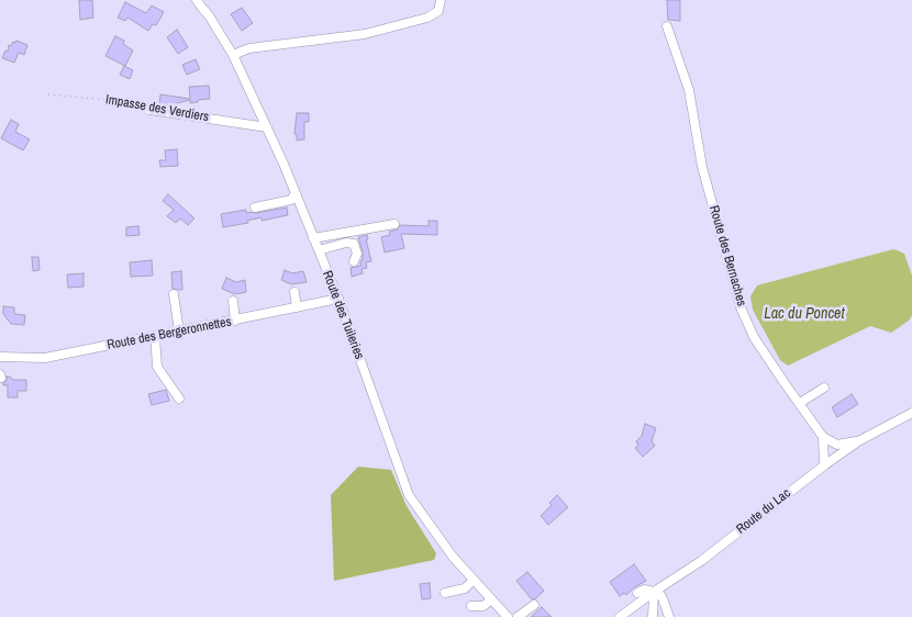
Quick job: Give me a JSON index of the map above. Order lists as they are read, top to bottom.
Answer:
{
  "streets": {
    "street": [
      "Impasse des Verdiers",
      "Route des Bernaches",
      "Route des Tuileries",
      "Route des Bergeronnettes",
      "Route du Lac"
    ]
  },
  "crossings": [
    ["Impasse des Verdiers", "Route des Tuileries"],
    ["Route des Tuileries", "Route des Bergeronnettes"]
  ],
  "water": ["Lac du Poncet"]
}
